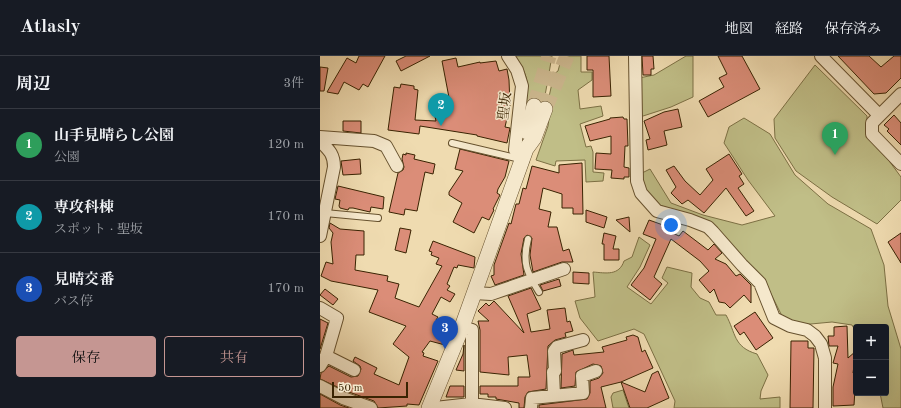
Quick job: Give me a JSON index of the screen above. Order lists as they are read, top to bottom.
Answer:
{
  "streets": {
    "street": ["聖坂"]
  },
  "scale_bar": "50 m",
  "page": {
    "header": "Atlasly",
    "nav": ["地図", "経路", "保存済み"],
    "heading": ["周辺", "3件"],
    "pins": ["2", "1", "3"],
    "list": [
      {
        "mark": "1",
        "name": "山手見晴らし公園",
        "note": "公園",
        "value": "120 m"
      },
      {
        "mark": "2",
        "name": "専攻科棟",
        "note": "スポット · 聖坂",
        "value": "170 m"
      },
      {
        "mark": "3",
        "name": "見晴交番",
        "note": "バス停",
        "value": "170 m"
      }
    ],
    "buttons": ["保存", "共有"],
    "map_buttons": ["+", "−"],
    "scale": "50 m"
  }
}
